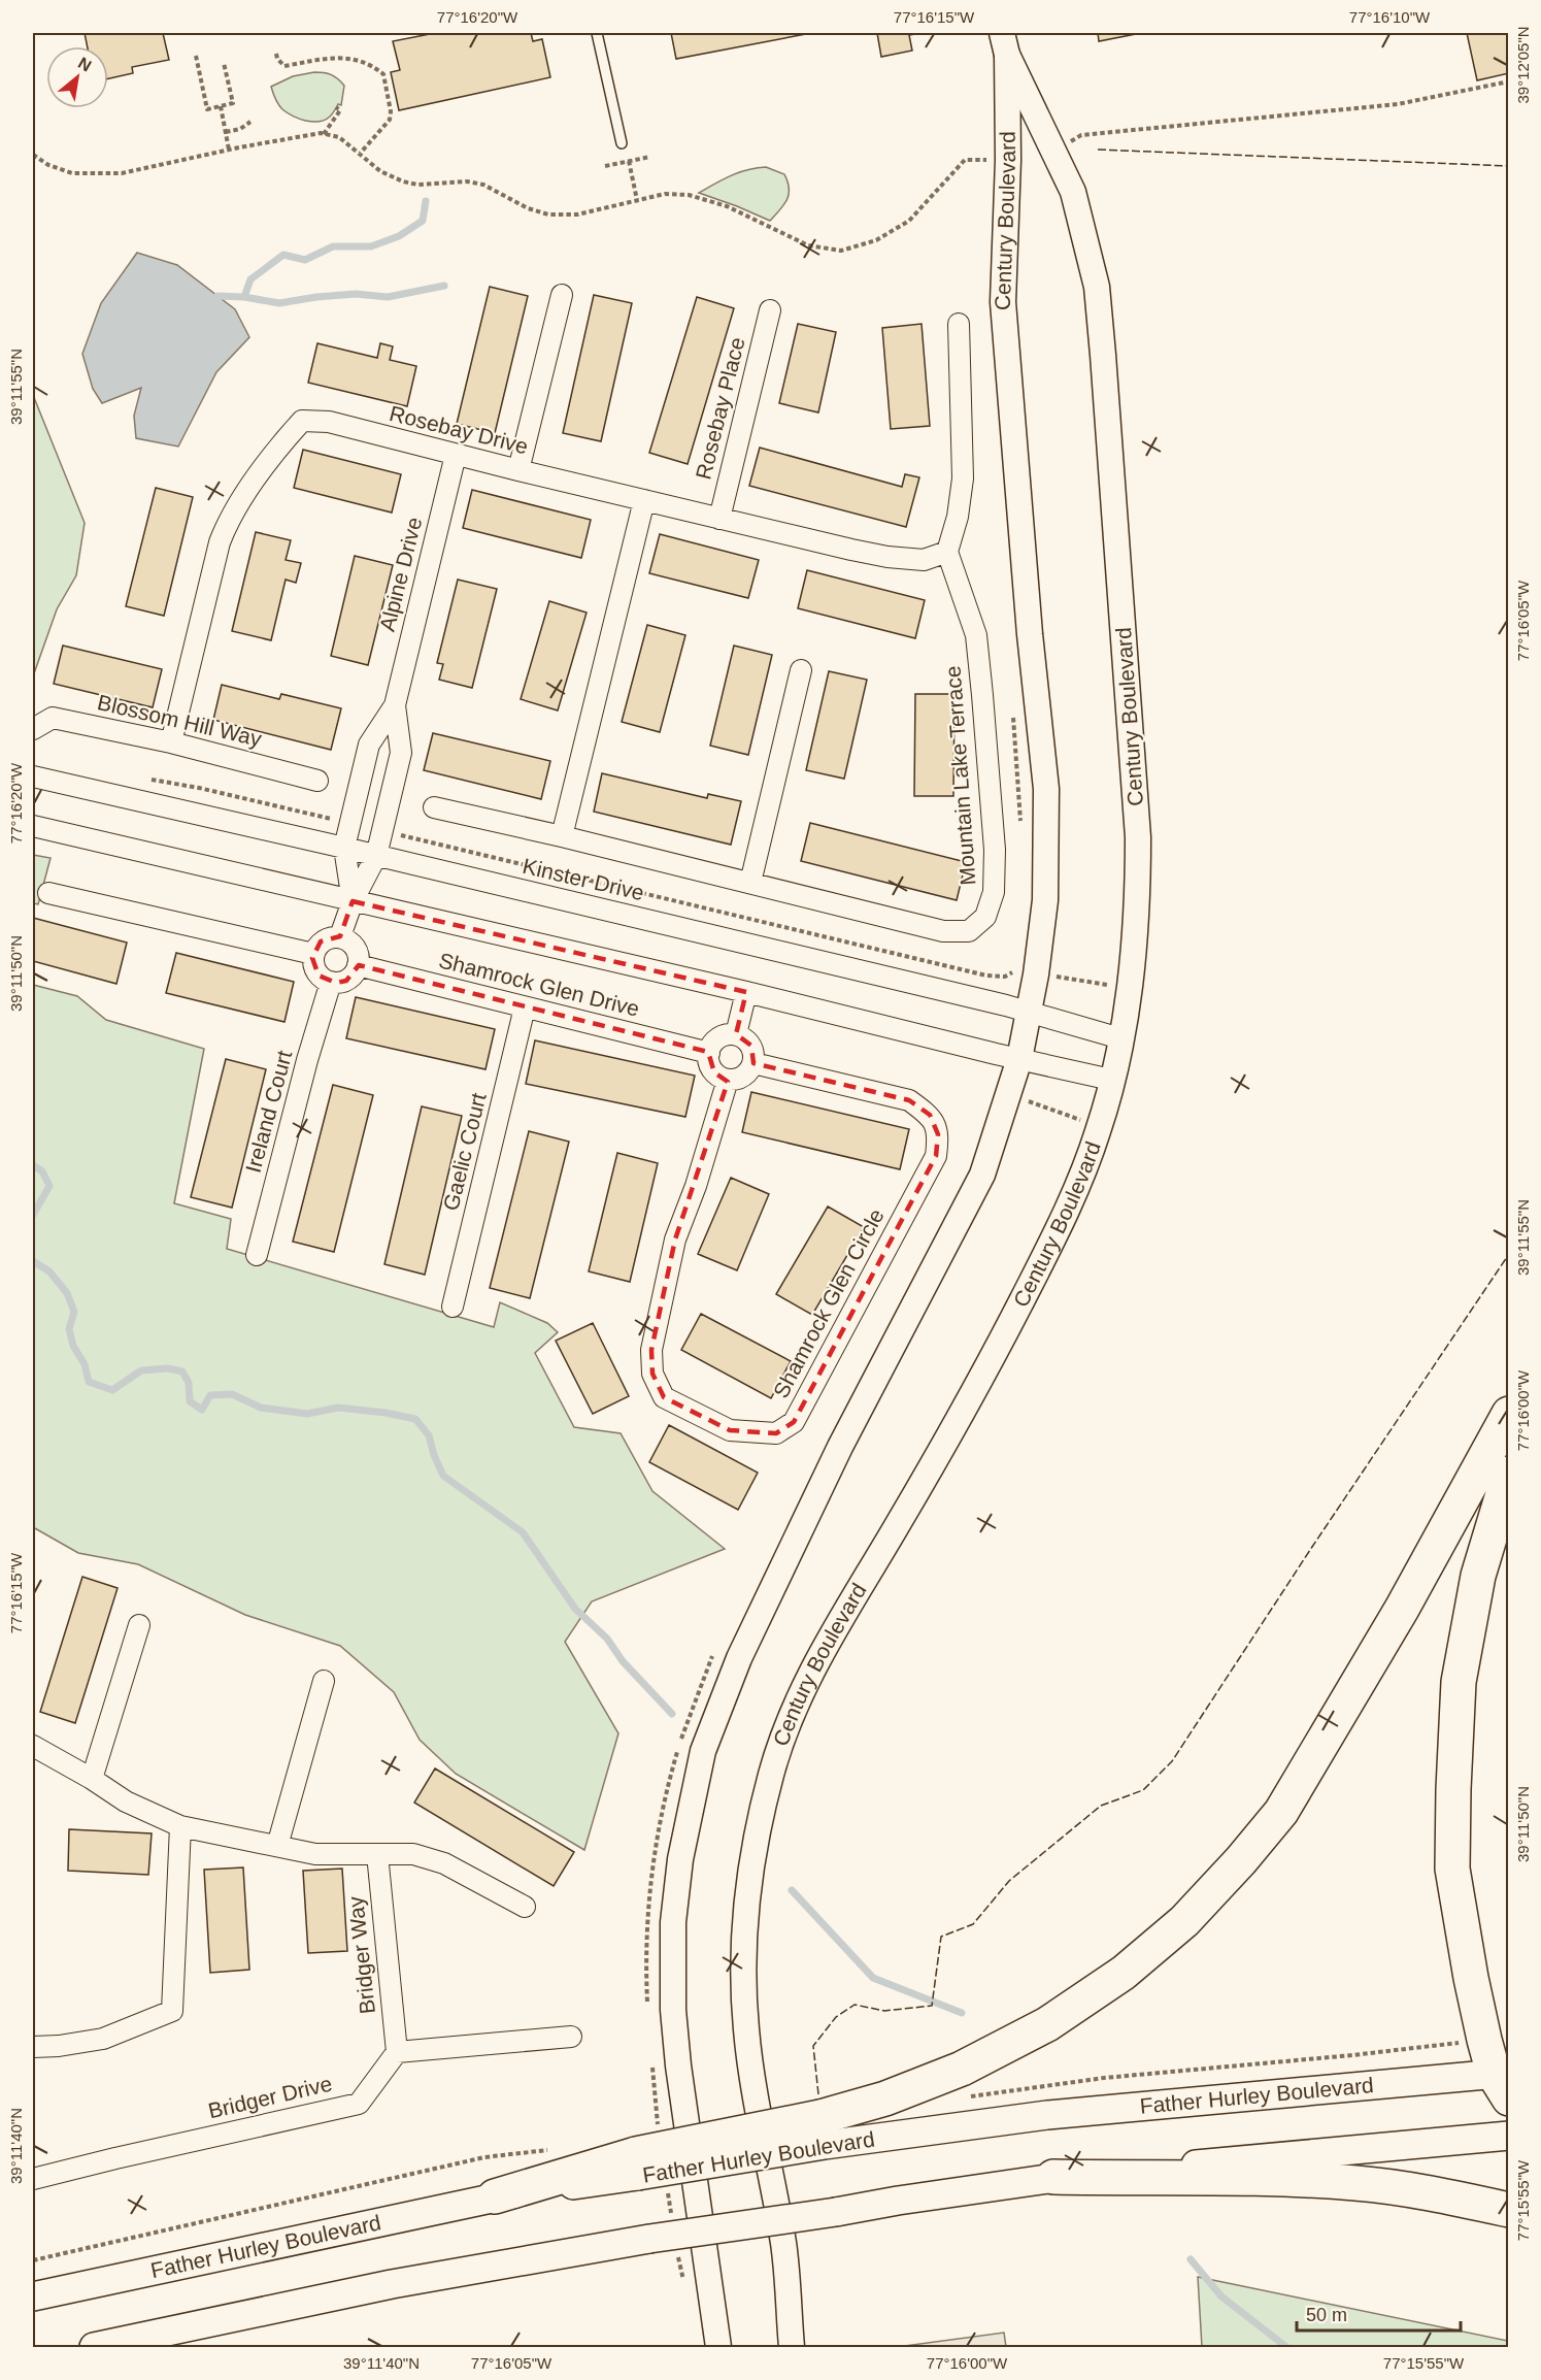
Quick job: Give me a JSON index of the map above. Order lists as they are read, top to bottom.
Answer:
{
  "streets": {
    "main road": ["Father Hurley Boulevard"],
    "street": [
      "Century Boulevard",
      "Rosebay Place",
      "Rosebay Drive",
      "Alpine Drive",
      "Blossom Hill Way",
      "Mountain Lake Terrace",
      "Kinster Drive",
      "Shamrock Glen Drive",
      "Ireland Court",
      "Gaelic Court",
      "Shamrock Glen Circle",
      "Bridger Way",
      "Bridger Drive"
    ]
  },
  "crossings": [
    ["Century Boulevard", "Kinster Drive"],
    ["Rosebay Place", "Rosebay Drive"],
    ["Rosebay Drive", "Alpine Drive"],
    ["Rosebay Drive", "Blossom Hill Way"],
    ["Rosebay Drive", "Mountain Lake Terrace"],
    ["Alpine Drive", "Kinster Drive"],
    ["Shamrock Glen Drive", "Ireland Court"],
    ["Shamrock Glen Drive", "Gaelic Court"],
    ["Shamrock Glen Drive", "Shamrock Glen Circle"],
    ["Bridger Way", "Bridger Drive"]
  ],
  "scale_bar": "50 m",
  "north": "top right",
  "coordinates": [
    "77°16'20\"W",
    "77°16'15\"W",
    "77°16'10\"W",
    "39°12'05\"N",
    "39°11'55\"N",
    "77°16'05\"W",
    "39°11'50\"N",
    "77°16'00\"W",
    "39°11'40\"N",
    "77°15'55\"W"
  ]
}
